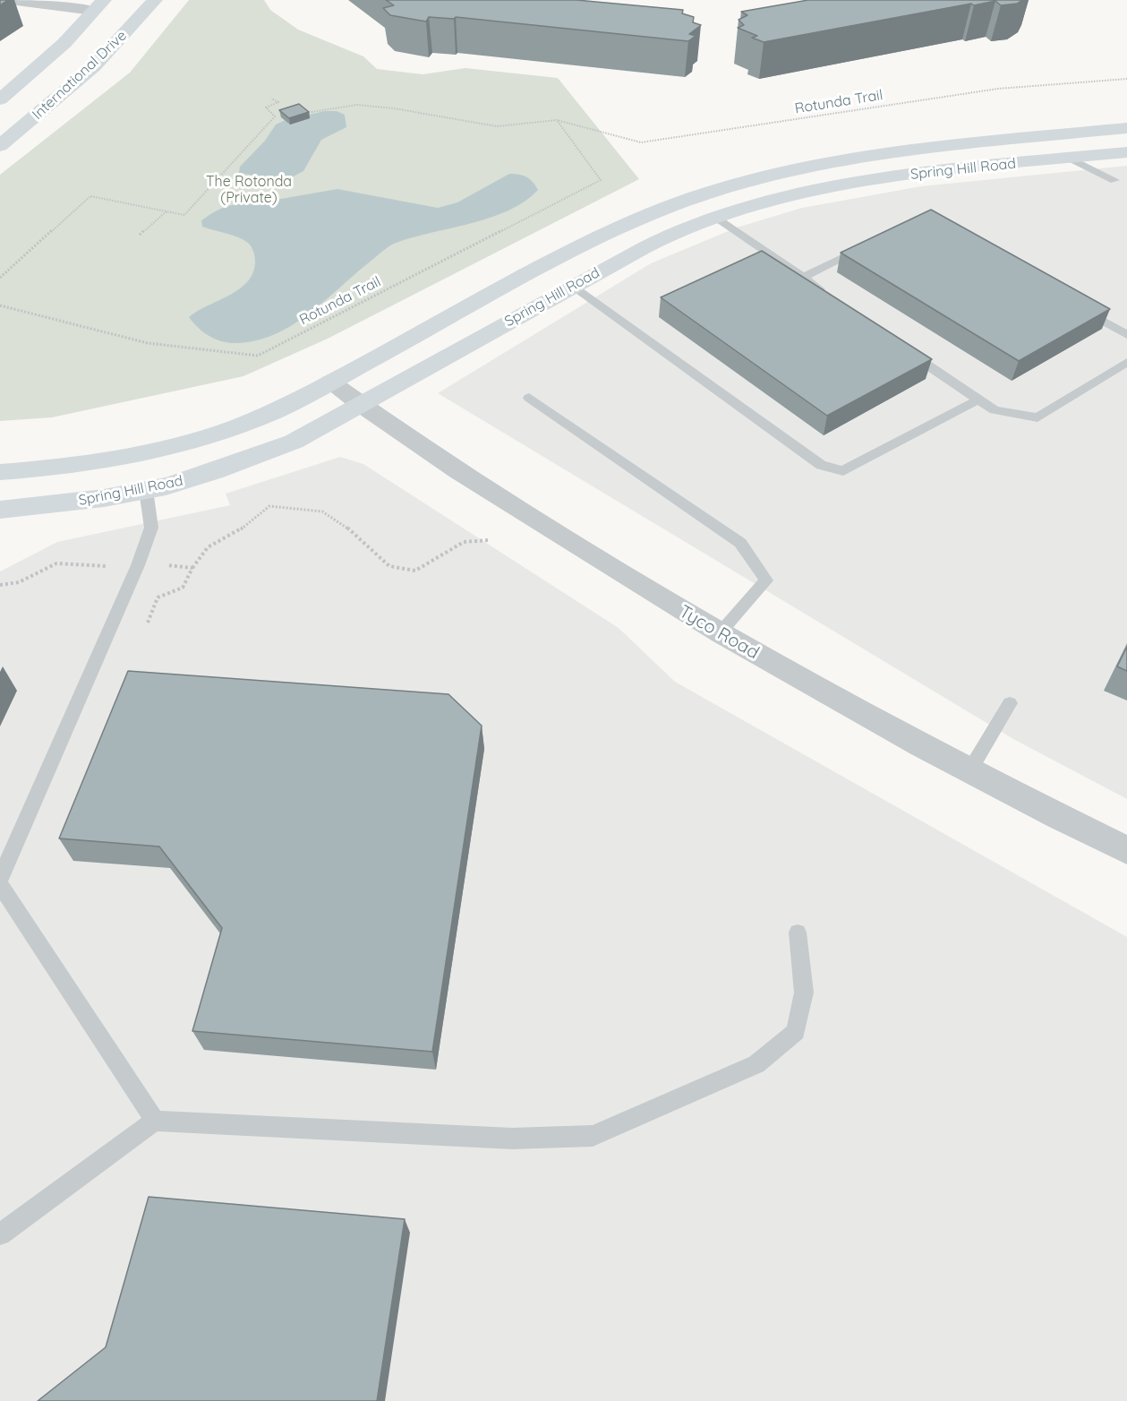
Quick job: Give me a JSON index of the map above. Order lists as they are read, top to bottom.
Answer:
{
  "streets": {
    "main road": ["International Drive", "Spring Hill Road"],
    "street": ["Tyco Road"],
    "path": ["Rotunda Trail"]
  },
  "crossings": [
    ["Spring Hill Road", "Tyco Road"]
  ],
  "parks": ["The Rotonda (Private)"]
}
